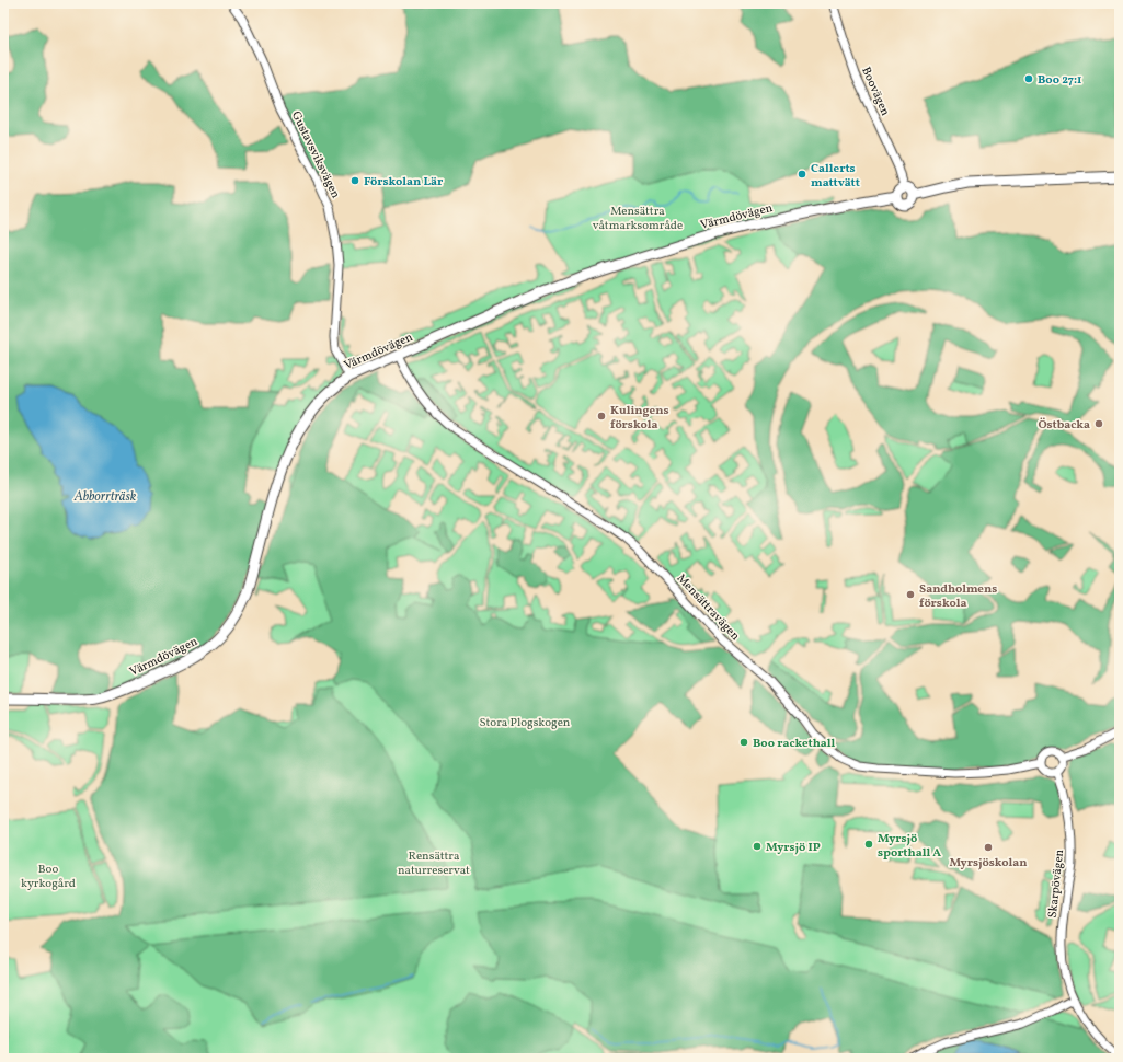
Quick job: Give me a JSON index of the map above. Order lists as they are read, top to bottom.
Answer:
{
  "streets": {
    "main road": ["Värmdövägen"],
    "street": [
      "Boovägen",
      "Gustavsviksvägen",
      "Mensättravägen",
      "Skarpövägen"
    ]
  },
  "crossings": [
    ["Boovägen", "Värmdövägen"],
    ["Gustavsviksvägen", "Värmdövägen"],
    ["Värmdövägen", "Mensättravägen"],
    ["Mensättravägen", "Skarpövägen"]
  ],
  "water": ["Abborrträsk"],
  "parks": [
    "Mensättra våtmarksområde",
    "Stora Plogskogen",
    "Rensättra naturreservat",
    "Boo kyrkogård"
  ],
  "places": [
    "Boo 27:1",
    "Callerts mattvätt",
    "Förskolan Lär",
    "Kulingens förskola",
    "Östbacka",
    "Sandholmens förskola",
    "Boo rackethall",
    "Myrsjö sporthall A",
    "Myrsjö IP",
    "Myrsjöskolan"
  ]
}
